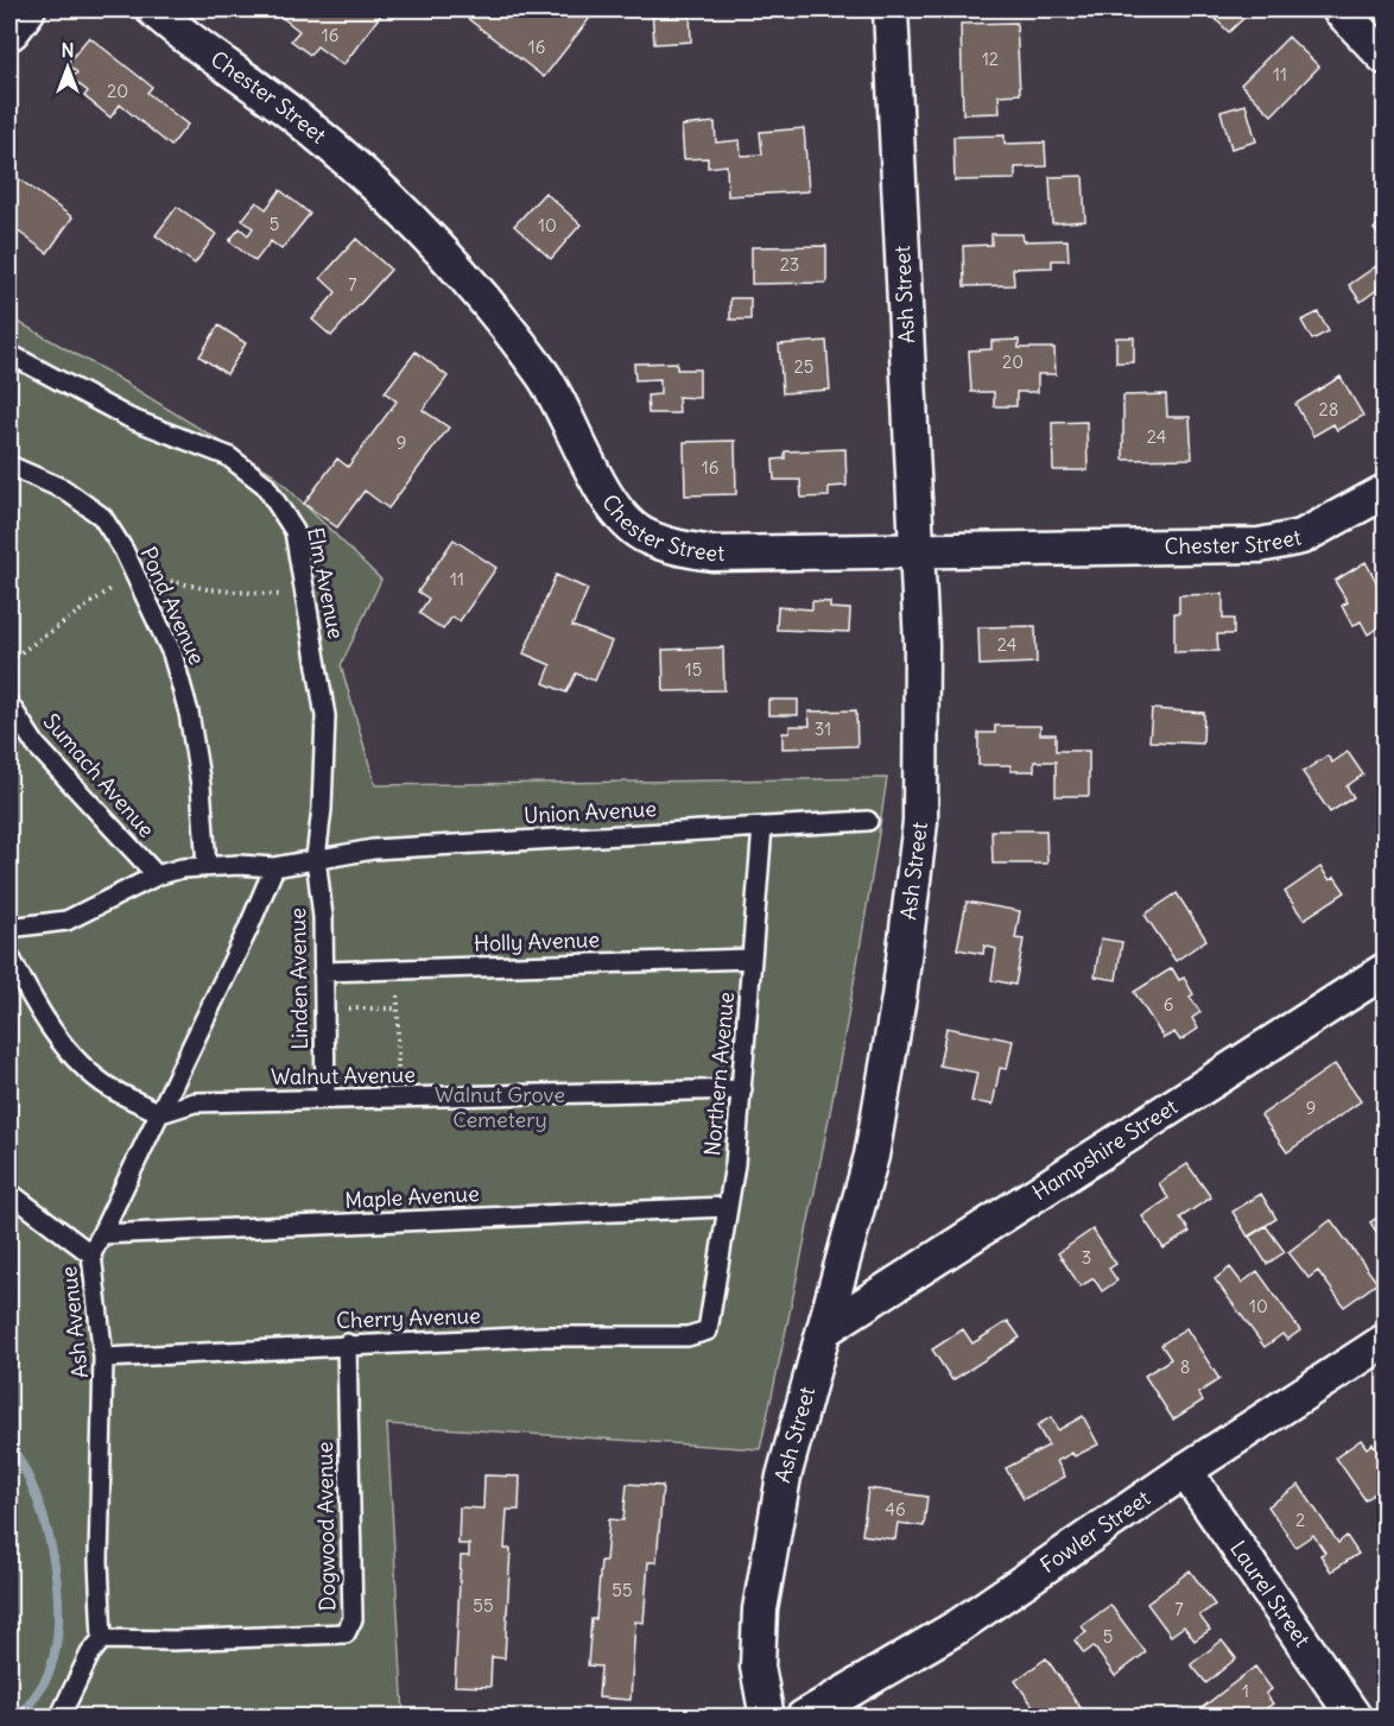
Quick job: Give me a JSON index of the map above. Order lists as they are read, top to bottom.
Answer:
{
  "streets": {
    "street": [
      "Chester Street",
      "Ash Street",
      "Hampshire Street",
      "Fowler Street",
      "Laurel Street"
    ],
    "lane": [
      "Elm Avenue",
      "Pond Avenue",
      "Sumach Avenue",
      "Union Avenue",
      "Holly Avenue",
      "Linden Avenue",
      "Northern Avenue",
      "Walnut Avenue",
      "Maple Avenue",
      "Cherry Avenue",
      "Ash Avenue",
      "Dogwood Avenue"
    ]
  },
  "crossings": [
    ["Chester Street", "Ash Street"],
    ["Ash Street", "Hampshire Street"],
    ["Elm Avenue", "Union Avenue"],
    ["Elm Avenue", "Linden Avenue"],
    ["Union Avenue", "Linden Avenue"],
    ["Union Avenue", "Northern Avenue"],
    ["Union Avenue", "Ash Avenue"],
    ["Holly Avenue", "Linden Avenue"],
    ["Holly Avenue", "Northern Avenue"],
    ["Linden Avenue", "Walnut Avenue"],
    ["Northern Avenue", "Walnut Avenue"],
    ["Northern Avenue", "Maple Avenue"],
    ["Northern Avenue", "Cherry Avenue"],
    ["Walnut Avenue", "Ash Avenue"],
    ["Maple Avenue", "Ash Avenue"],
    ["Cherry Avenue", "Ash Avenue"],
    ["Cherry Avenue", "Dogwood Avenue"],
    ["Ash Avenue", "Dogwood Avenue"],
    ["Fowler Street", "Laurel Street"]
  ],
  "parks": ["Walnut Grove Cemetery"],
  "house_numbers": [
    "16",
    "16",
    "12",
    "11",
    "20",
    "5",
    "10",
    "23",
    "7",
    "20",
    "25",
    "28",
    "24",
    "9",
    "16",
    "11",
    "24",
    "15",
    "31",
    "6",
    "9",
    "3",
    "10",
    "8",
    "46",
    "2",
    "55",
    "55",
    "7",
    "5",
    "1"
  ],
  "north": "top"
}
